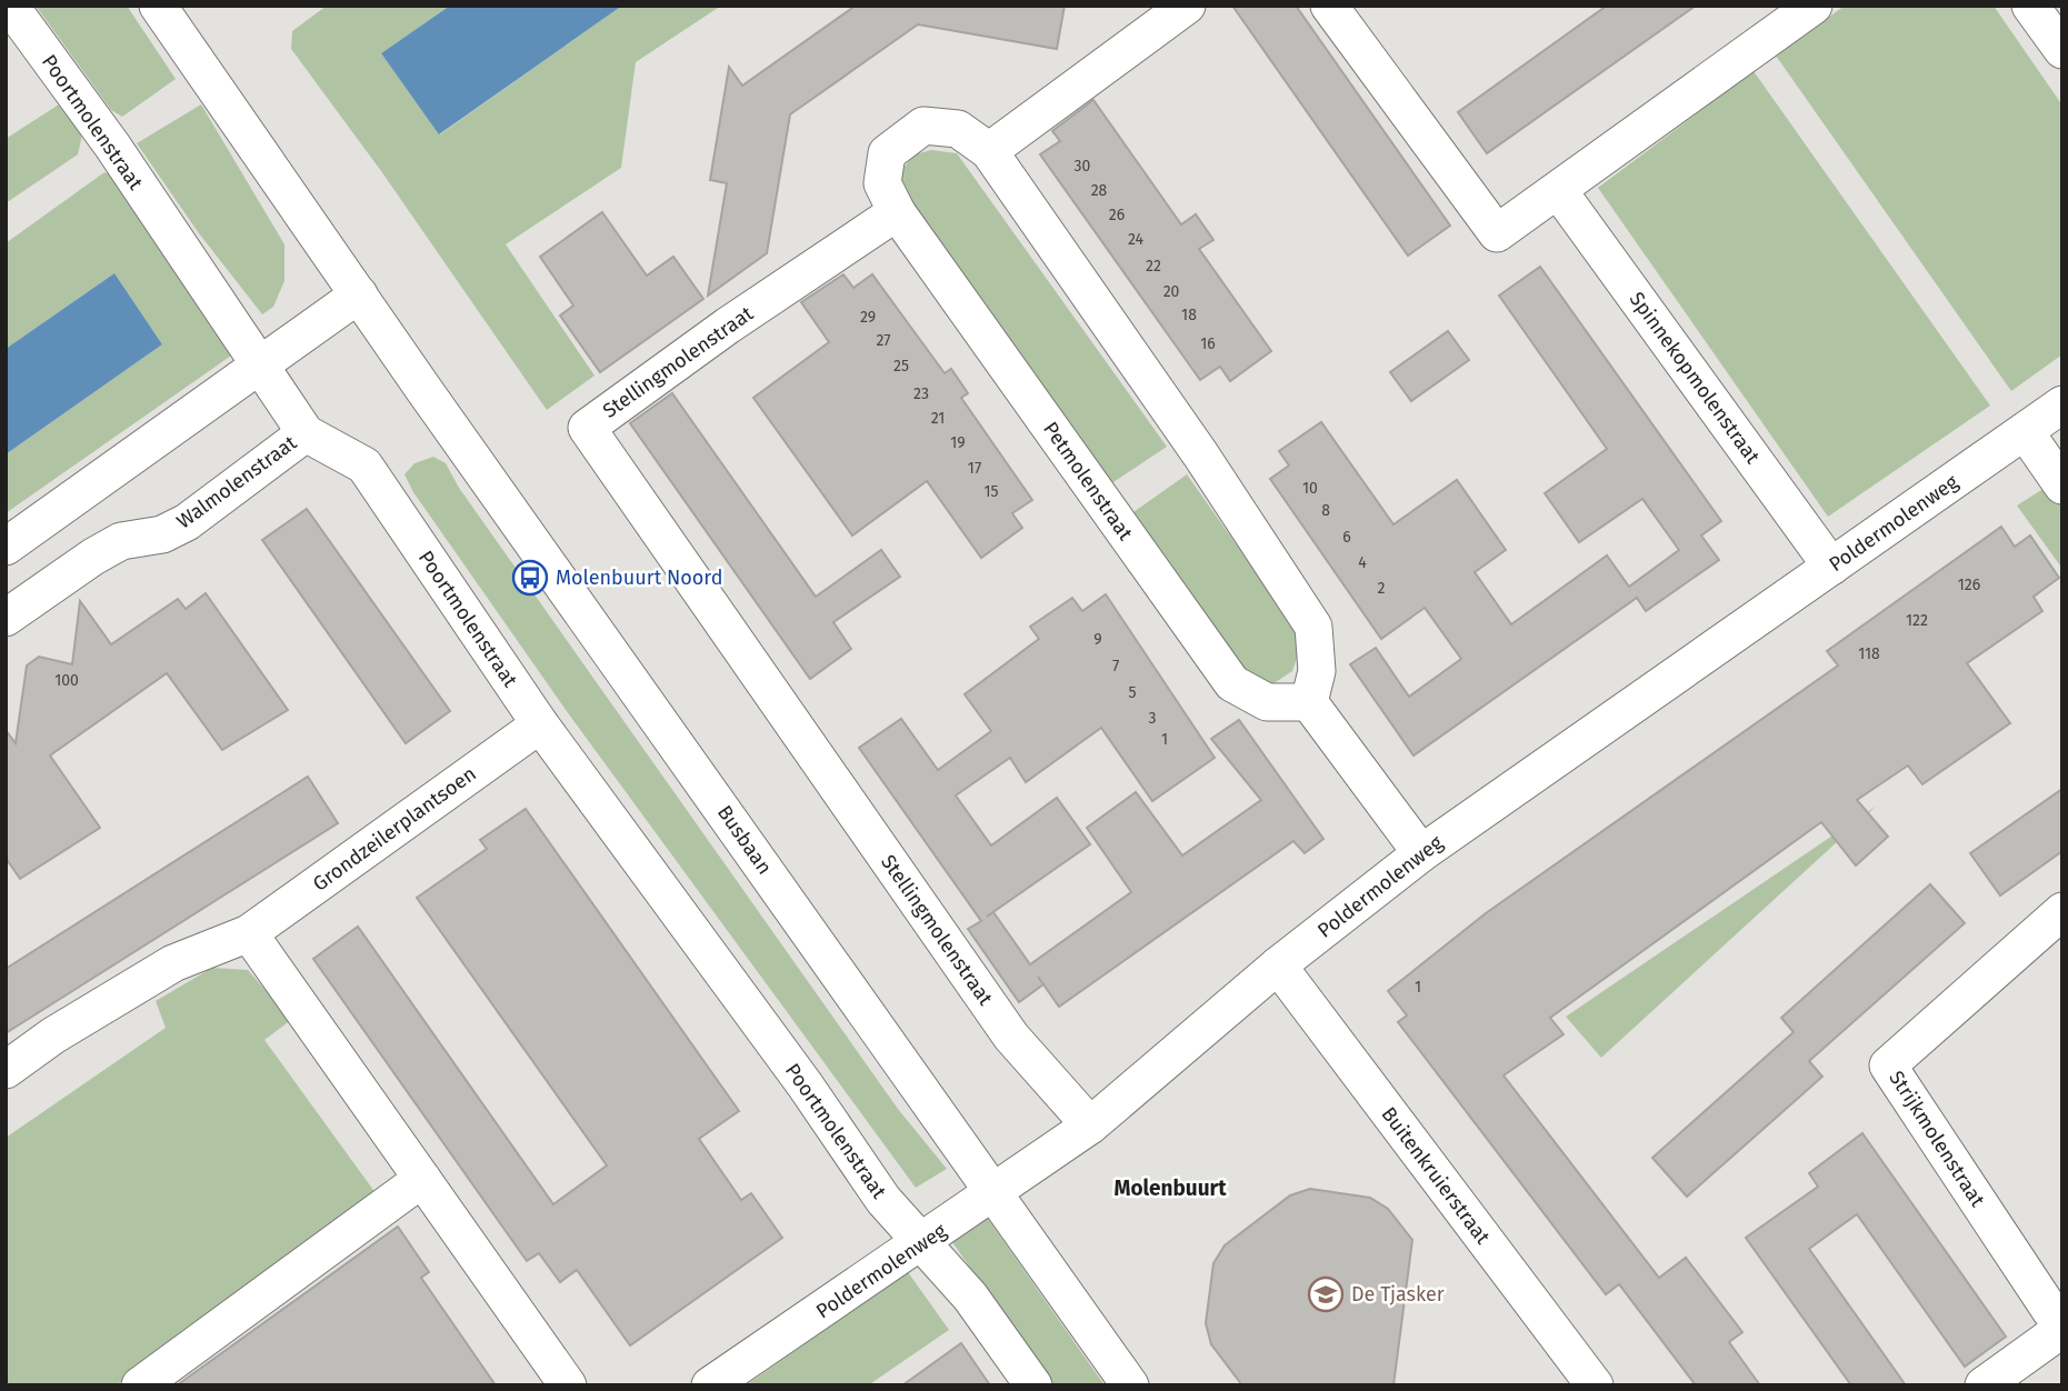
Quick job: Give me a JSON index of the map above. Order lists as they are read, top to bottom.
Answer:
{
  "streets": {
    "street": [
      "Poortmolenstraat",
      "Stellingmolenstraat",
      "Spinnekopmolenstraat",
      "Petmolenstraat",
      "Walmolenstraat",
      "Poldermolenweg",
      "Grondzeilerplantsoen",
      "Busbaan",
      "Strijkmolenstraat",
      "Buitenkruierstraat"
    ]
  },
  "crossings": [
    ["Poortmolenstraat", "Walmolenstraat"],
    ["Poortmolenstraat", "Poldermolenweg"],
    ["Poortmolenstraat", "Grondzeilerplantsoen"],
    ["Stellingmolenstraat", "Petmolenstraat"],
    ["Stellingmolenstraat", "Poldermolenweg"],
    ["Spinnekopmolenstraat", "Poldermolenweg"],
    ["Poldermolenweg", "Busbaan"],
    ["Poldermolenweg", "Buitenkruierstraat"]
  ],
  "districts": ["Molenbuurt"],
  "places": {
    "bus stop": ["Molenbuurt Noord"],
    "school or university": ["De Tjasker"]
  },
  "house_numbers": [
    "30",
    "28",
    "26",
    "24",
    "22",
    "20",
    "18",
    "29",
    "27",
    "16",
    "25",
    "23",
    "21",
    "19",
    "17",
    "10",
    "15",
    "8",
    "6",
    "4",
    "126",
    "2",
    "122",
    "9",
    "118",
    "7",
    "100",
    "5",
    "3",
    "1",
    "1"
  ]
}
